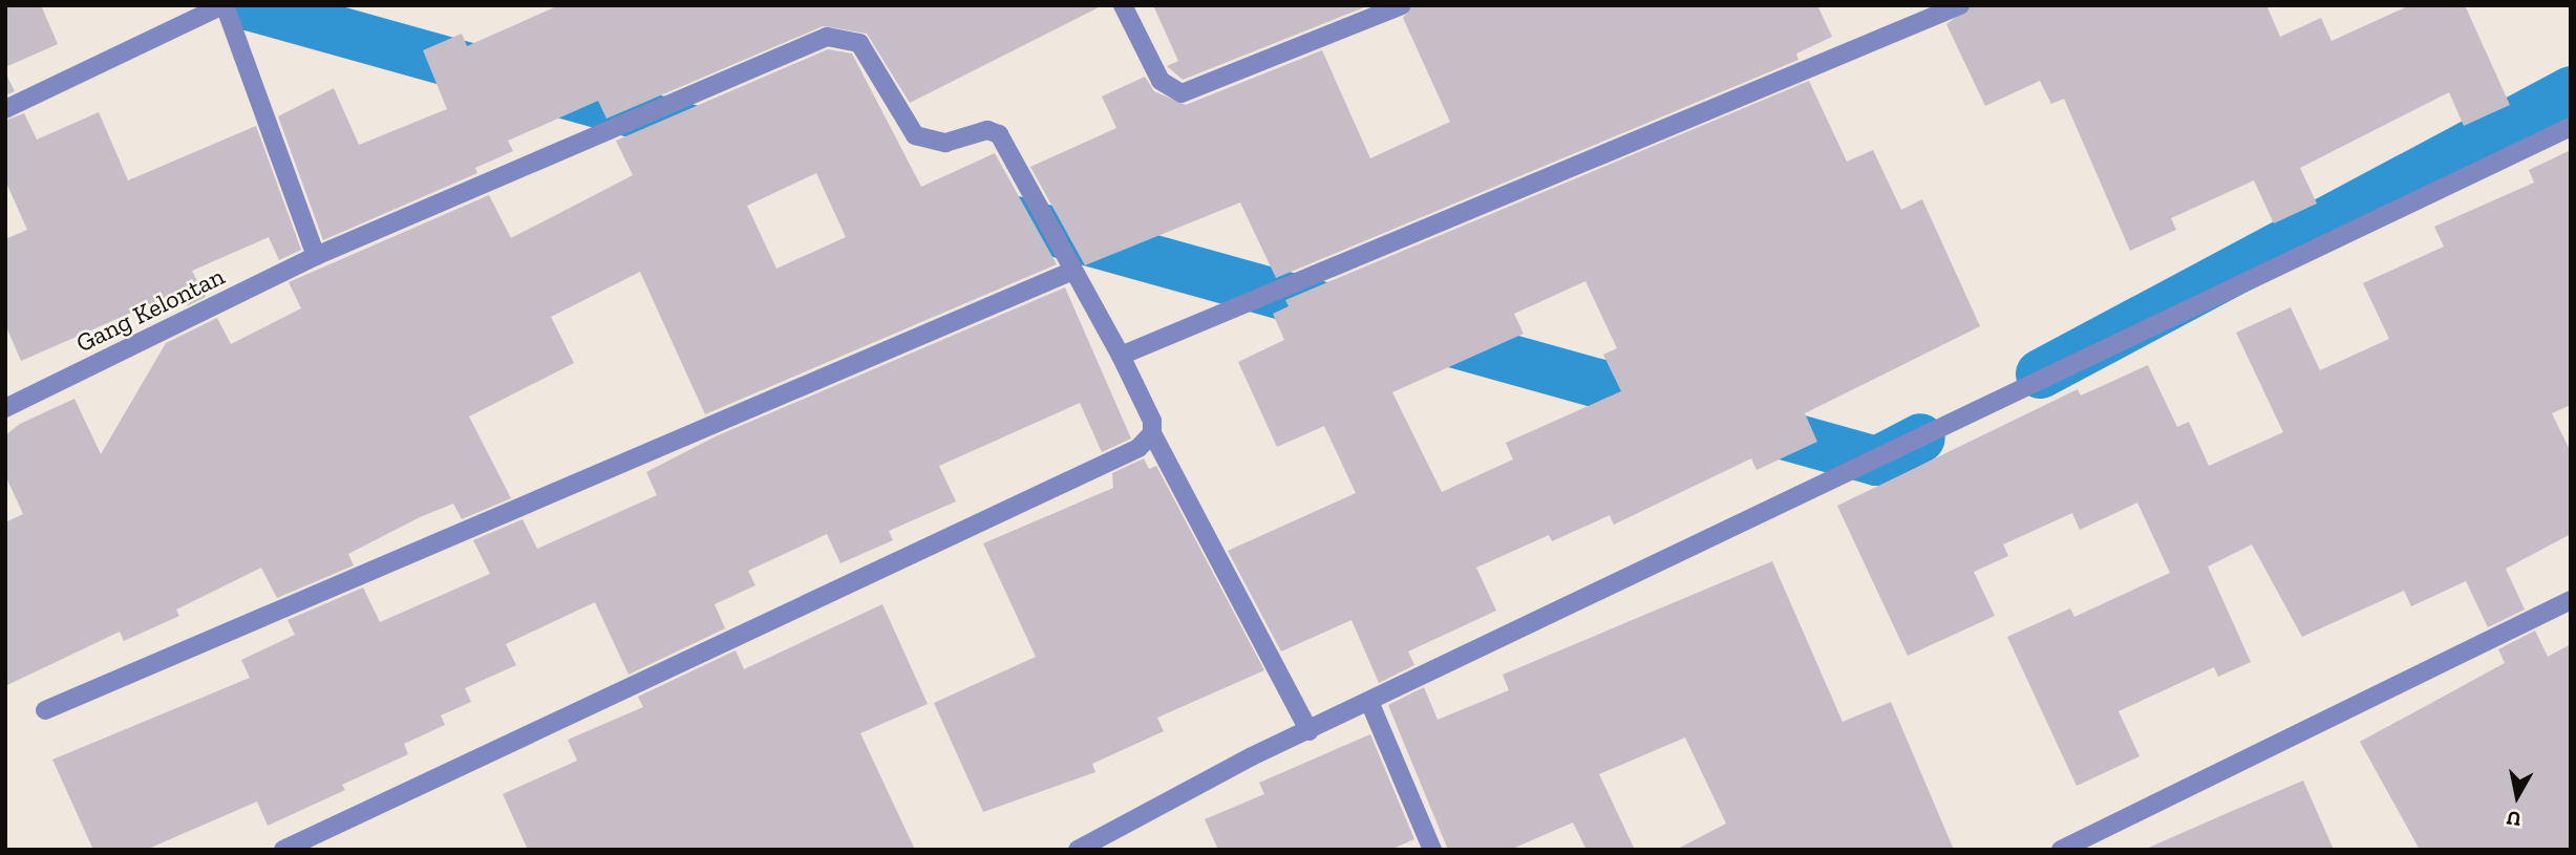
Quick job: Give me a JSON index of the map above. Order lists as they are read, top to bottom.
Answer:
{
  "streets": {
    "street": ["Gang Kelontan"]
  },
  "north": "bottom"
}
